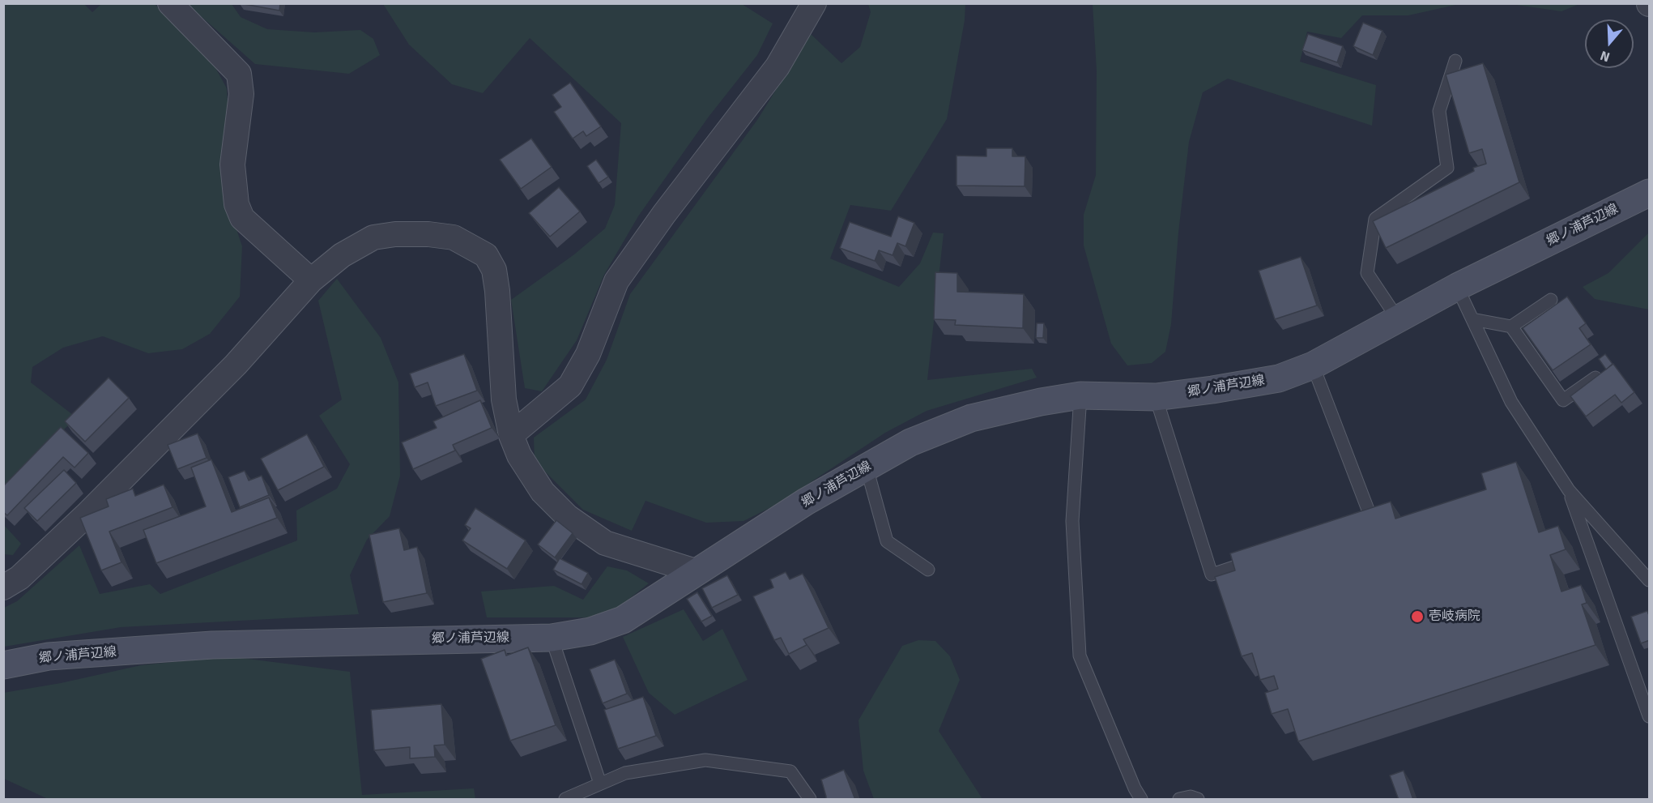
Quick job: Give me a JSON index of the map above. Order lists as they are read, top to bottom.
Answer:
{
  "streets": {
    "main road": ["郷ノ浦芦辺線"]
  },
  "places": ["壱岐病院"],
  "north": "bottom"
}
